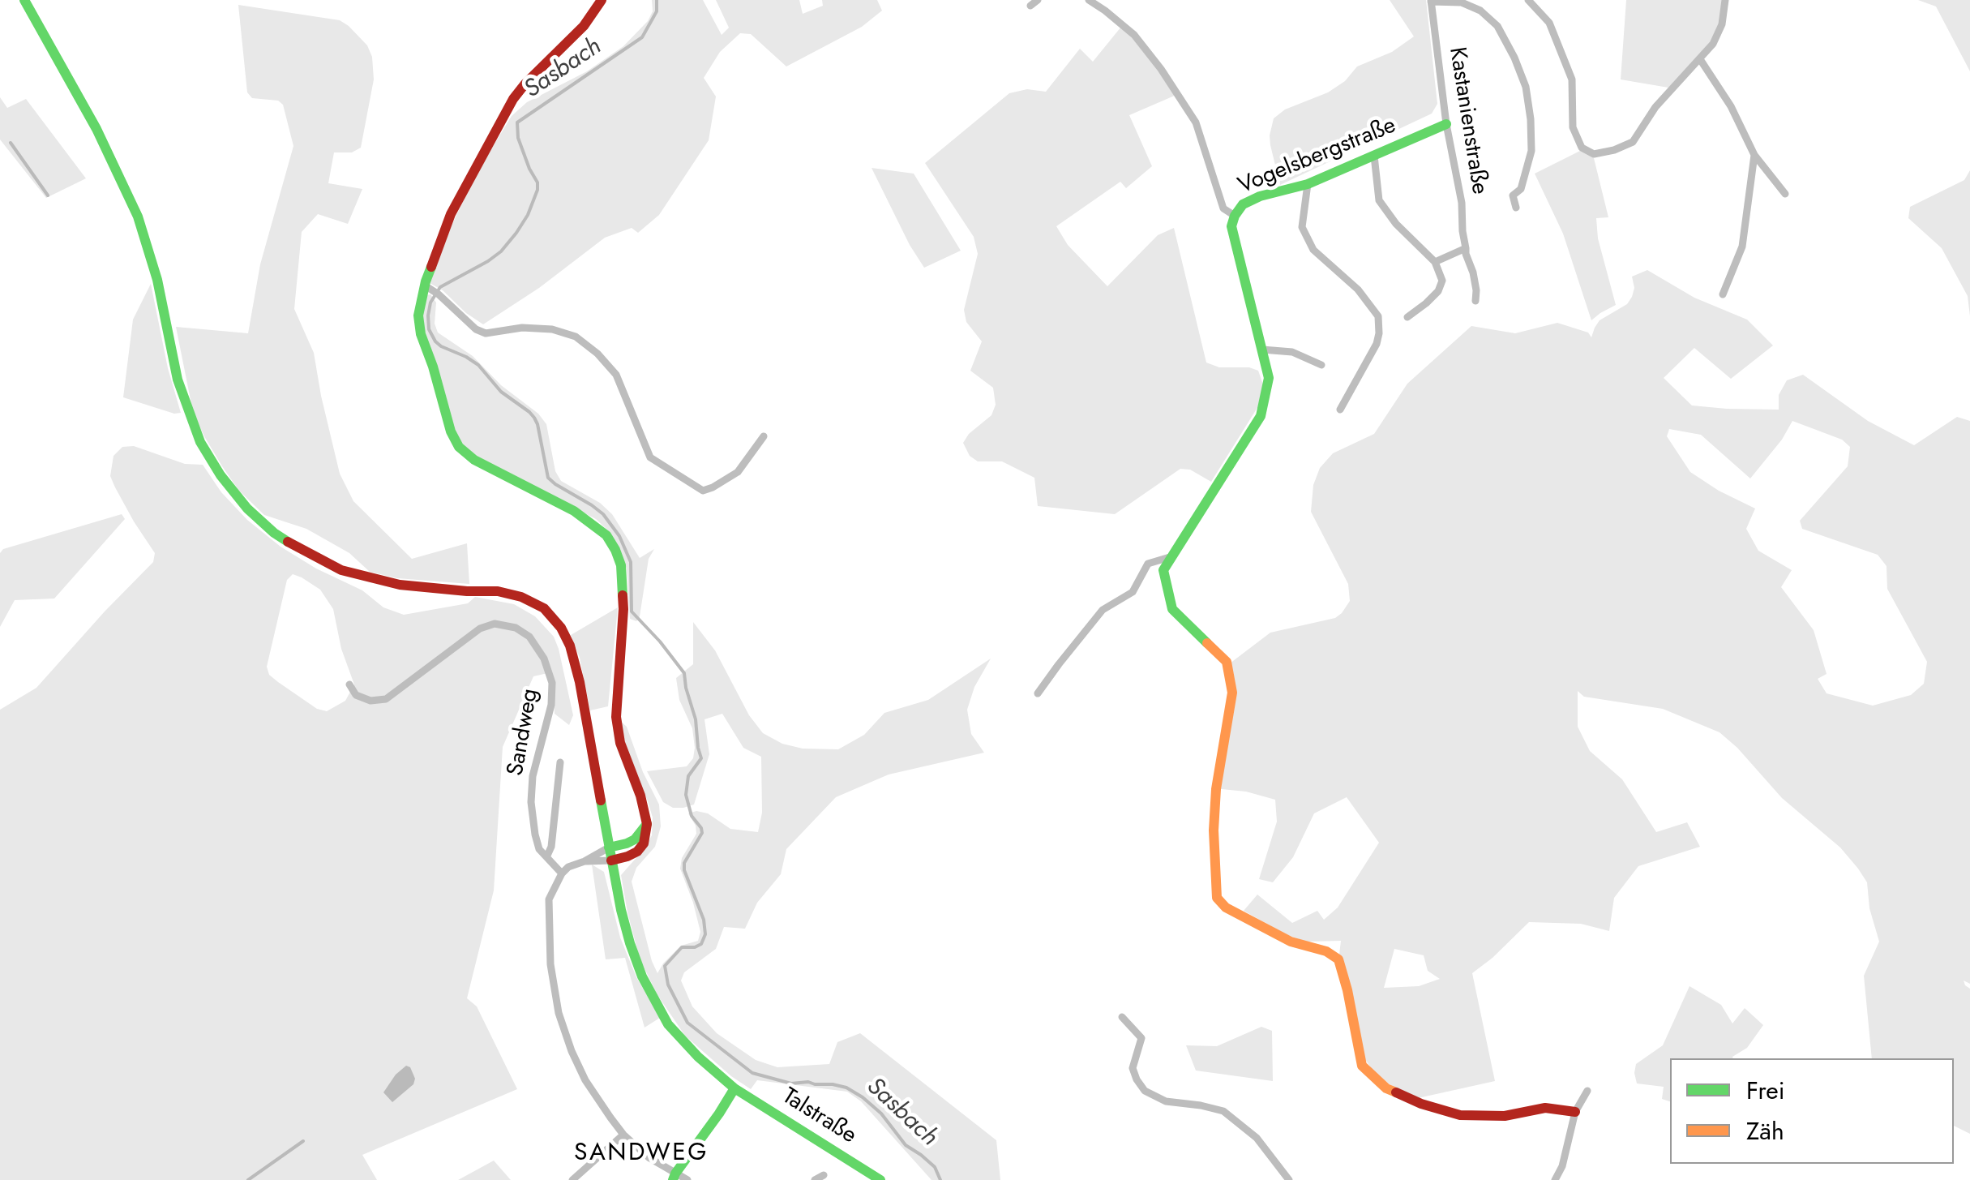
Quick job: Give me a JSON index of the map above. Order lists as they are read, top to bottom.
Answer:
{
  "streets": {
    "main road": ["Vogelsbergstraße", "Talstraße"],
    "street": ["Kastanienstraße", "Sandweg"]
  },
  "crossings": [
    ["Kastanienstraße", "Vogelsbergstraße"]
  ],
  "districts": ["SANDWEG"],
  "water": ["Sasbach"],
  "legend": ["Frei", "Zäh"]
}
